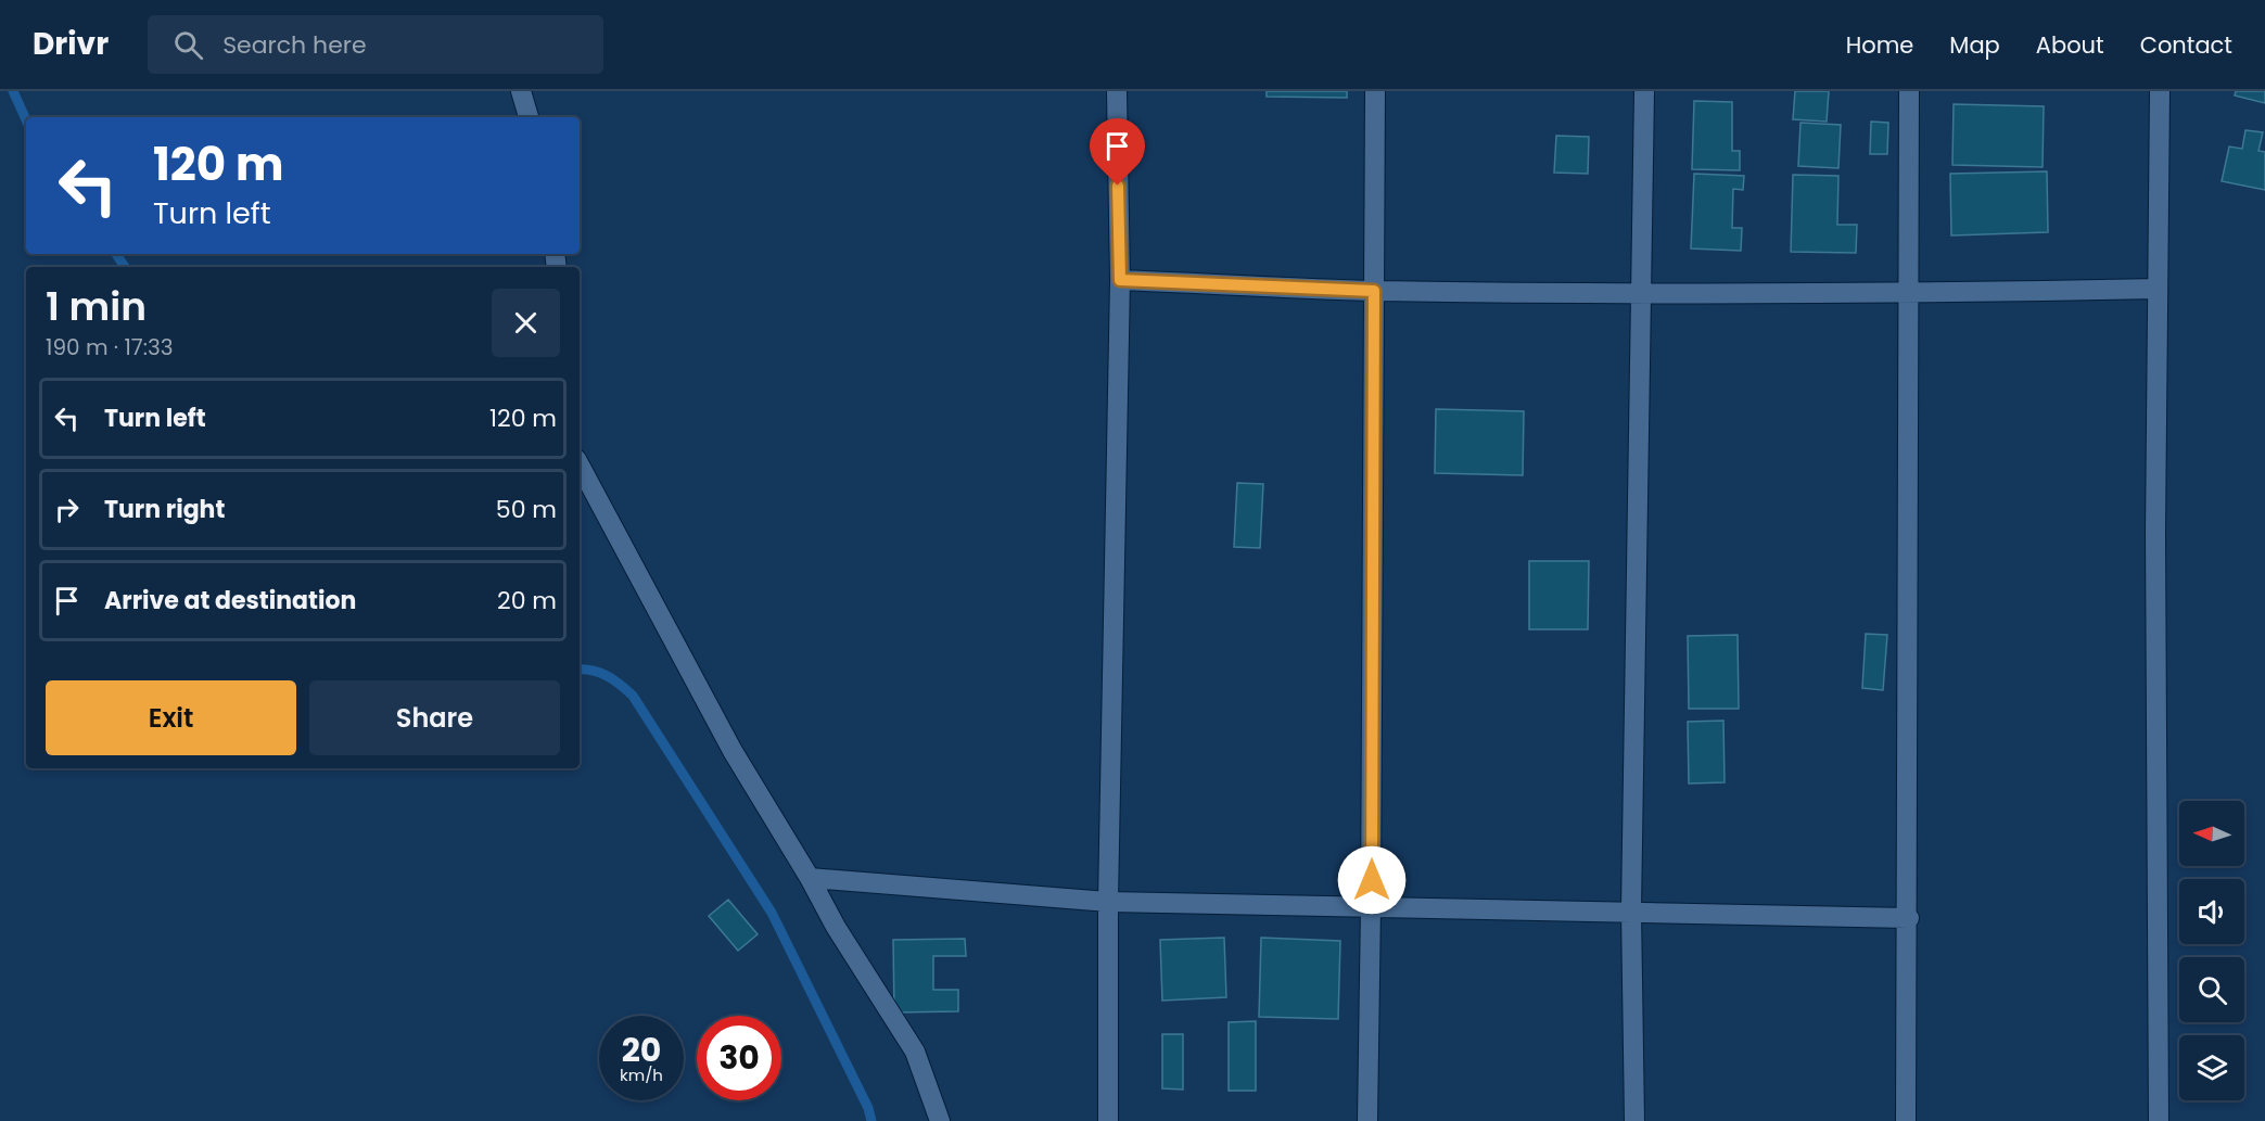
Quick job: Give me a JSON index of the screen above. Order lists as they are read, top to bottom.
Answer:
{
  "north": "left",
  "page": {
    "header": "Drivr",
    "search": "Search here",
    "nav": [
      "Home",
      "Map",
      "About",
      "Contact"
    ],
    "turn": ["120 m", "Turn left"],
    "heading": ["1 min", "190 m · 17:33"],
    "list": [
      {
        "name": "Turn left",
        "value": "120 m"
      },
      {
        "name": "Turn right",
        "value": "50 m"
      },
      {
        "name": "Arrive at destination",
        "value": "20 m"
      }
    ],
    "buttons": ["Exit", "Share"],
    "speed": "20 km/h",
    "limit": "30"
  }
}
